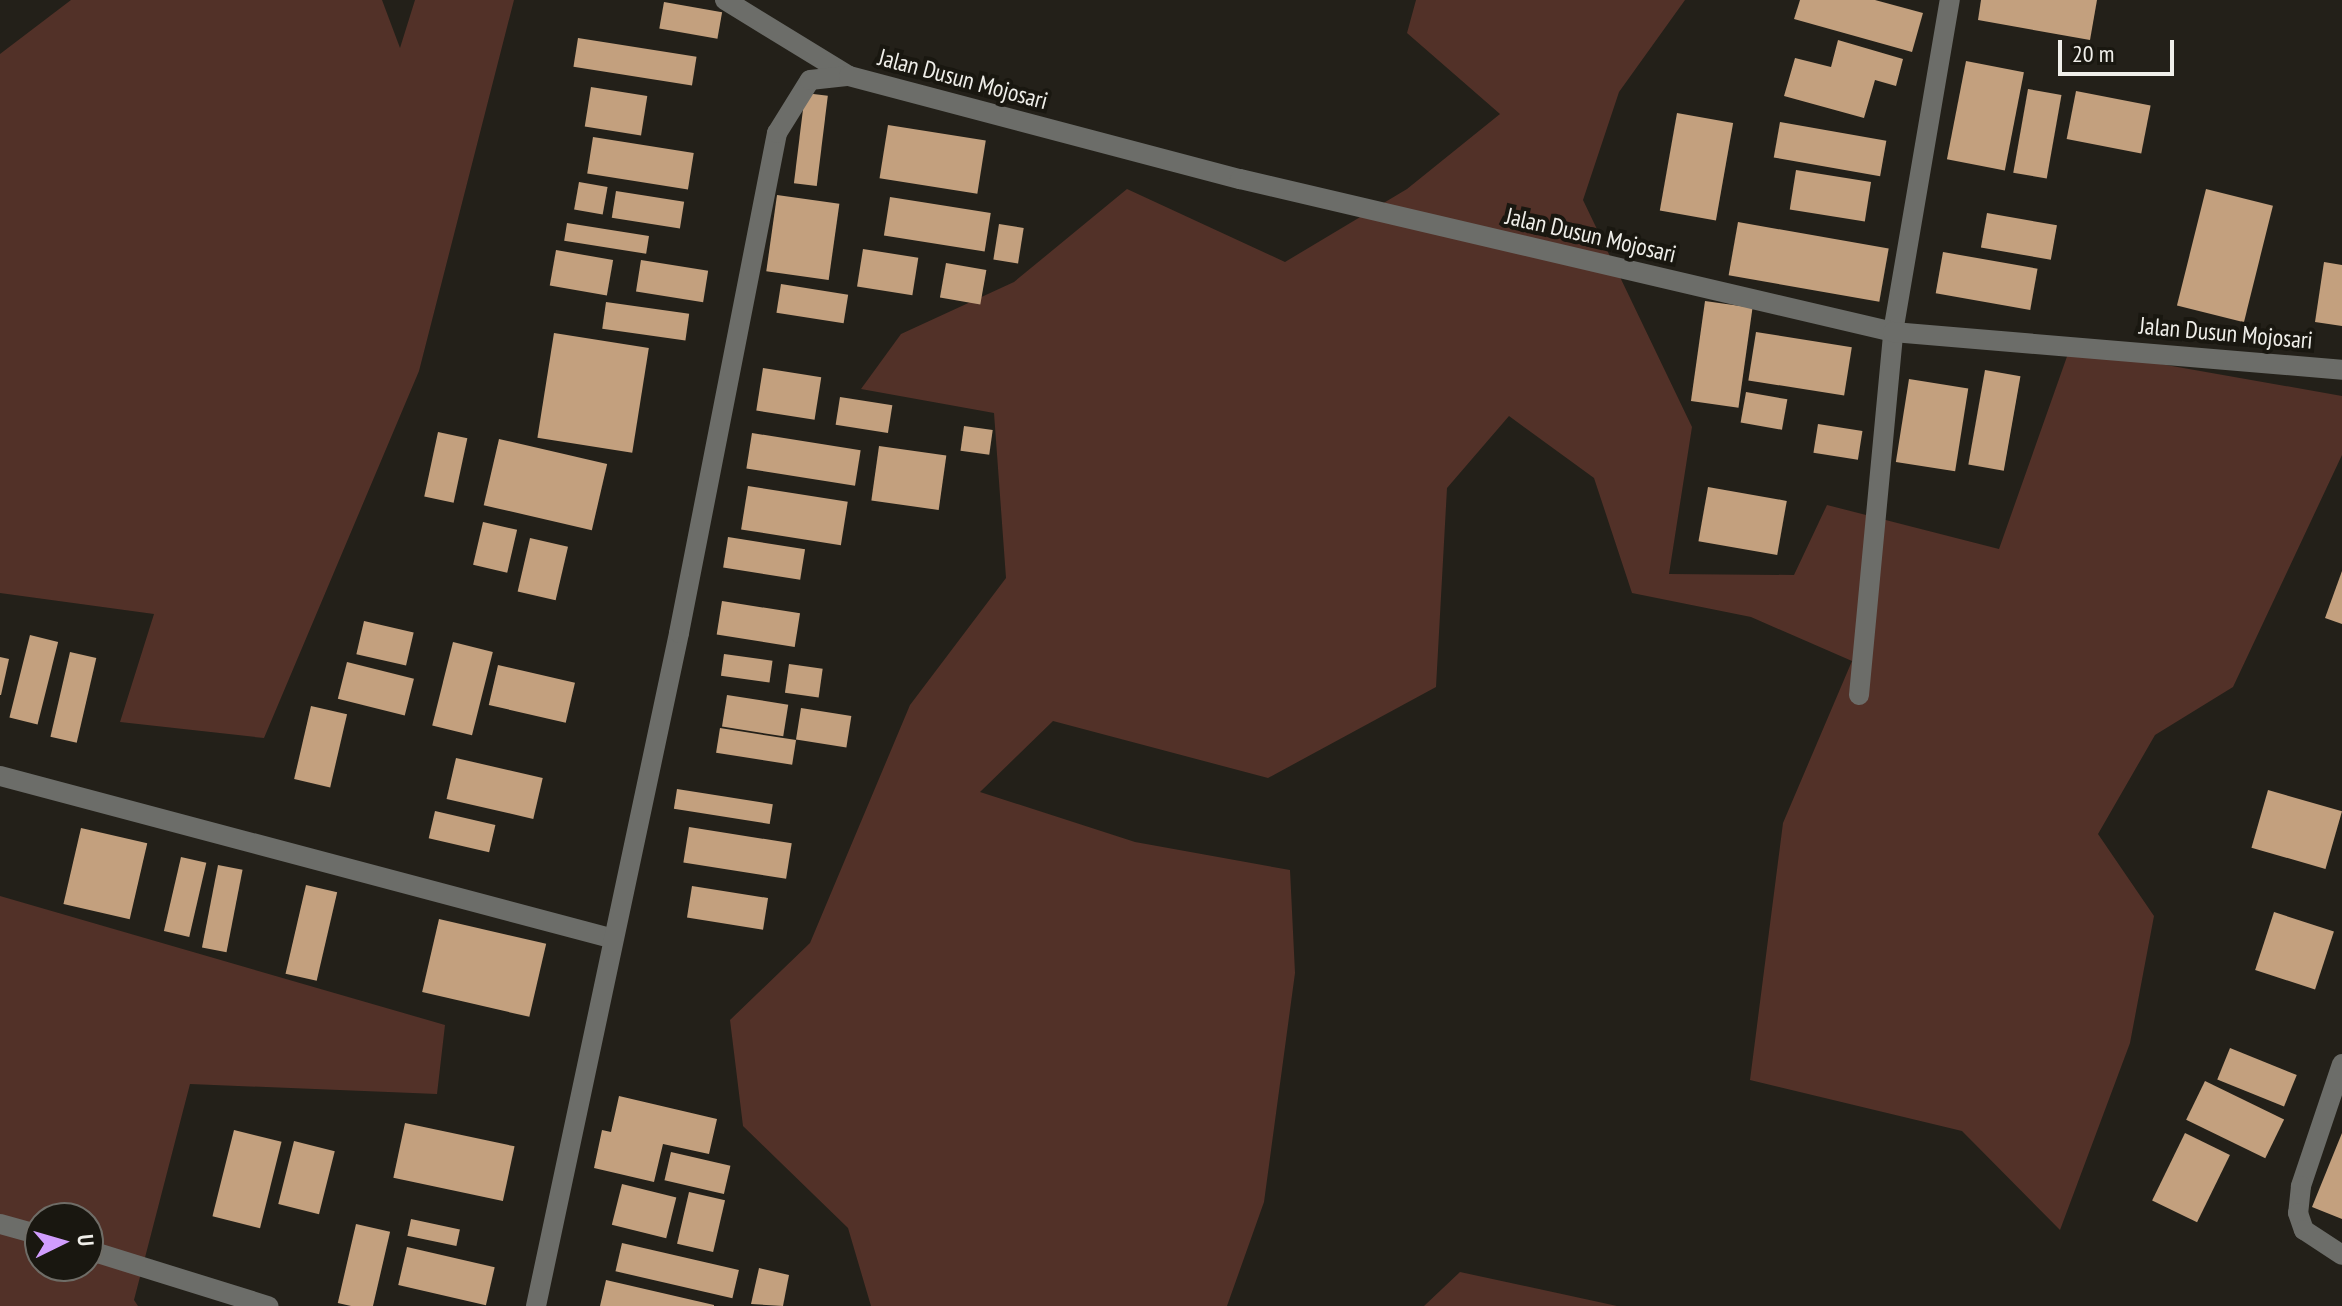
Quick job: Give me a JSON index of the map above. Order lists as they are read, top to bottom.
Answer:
{
  "streets": {
    "street": ["Jalan Dusun Mojosari"]
  },
  "scale_bar": "20 m",
  "north": "right"
}
